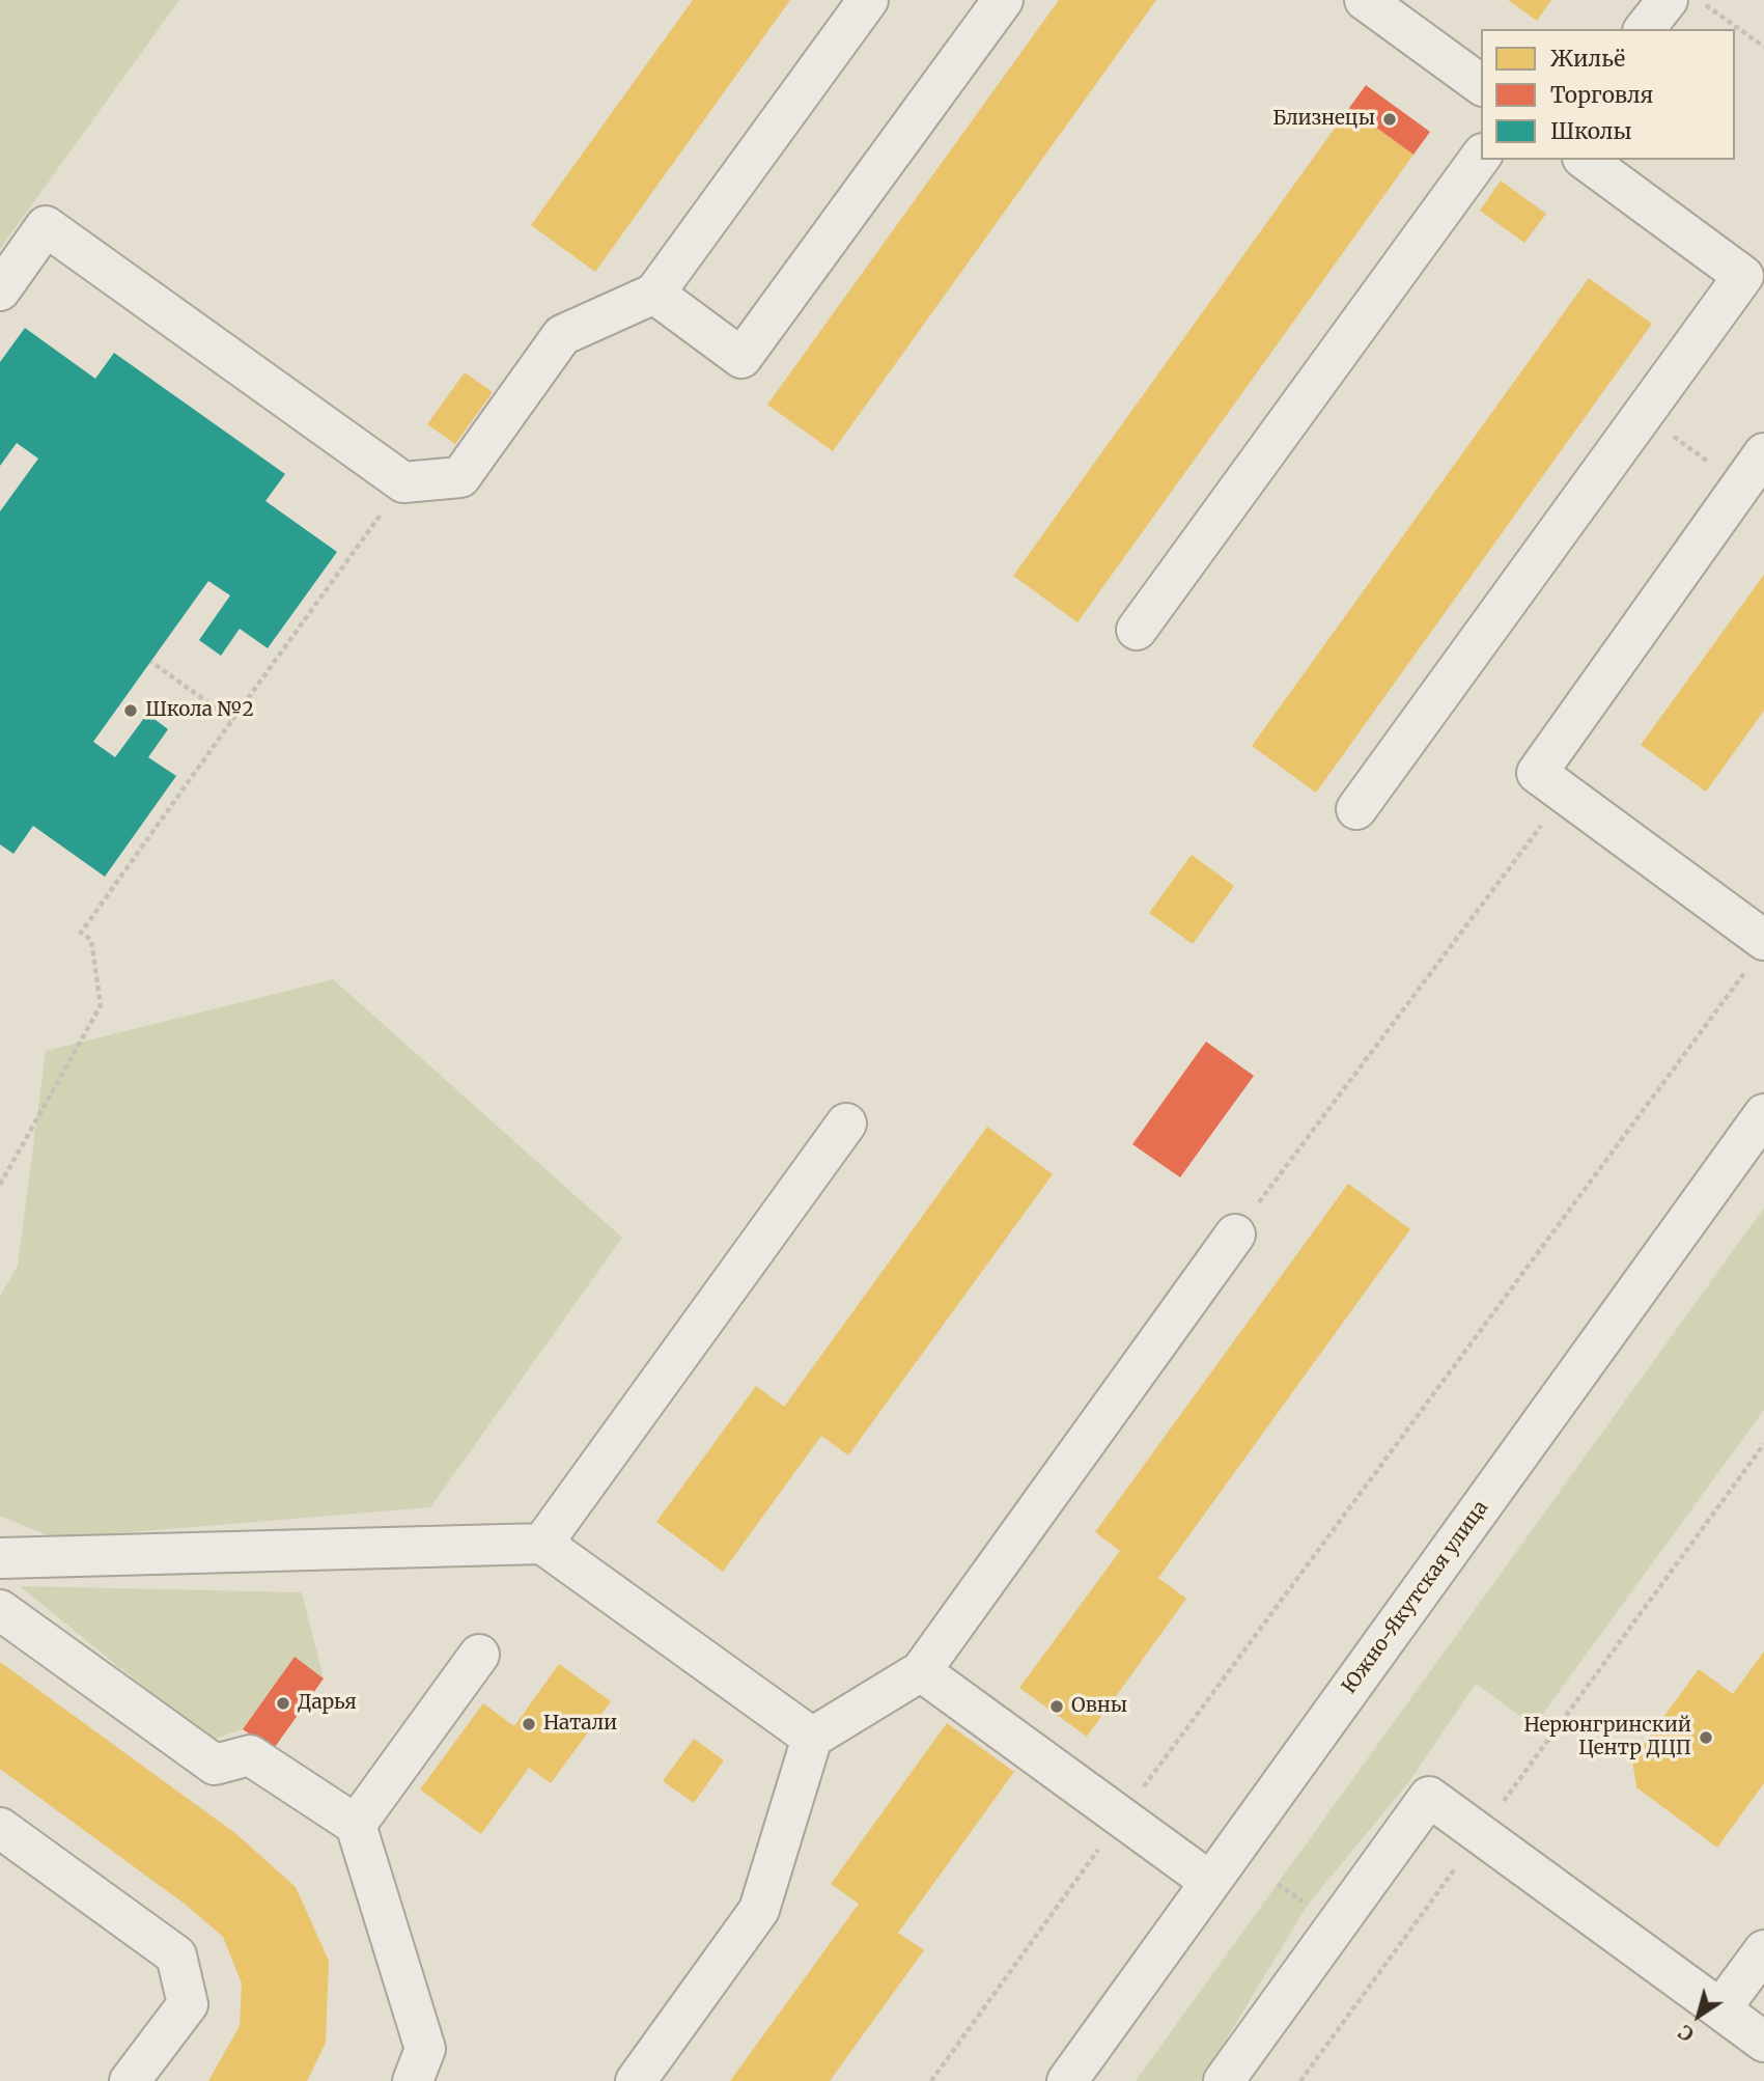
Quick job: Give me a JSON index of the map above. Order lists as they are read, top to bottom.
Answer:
{
  "streets": {
    "street": ["Южно-Якутская улица"]
  },
  "places": [
    "Близнецы",
    "Школа №2",
    "Дарья",
    "Овны",
    "Натали",
    "Нерюнгринский Центр ДЦП"
  ],
  "legend": ["Жильё", "Торговля", "Школы"],
  "north": "bottom left"
}
